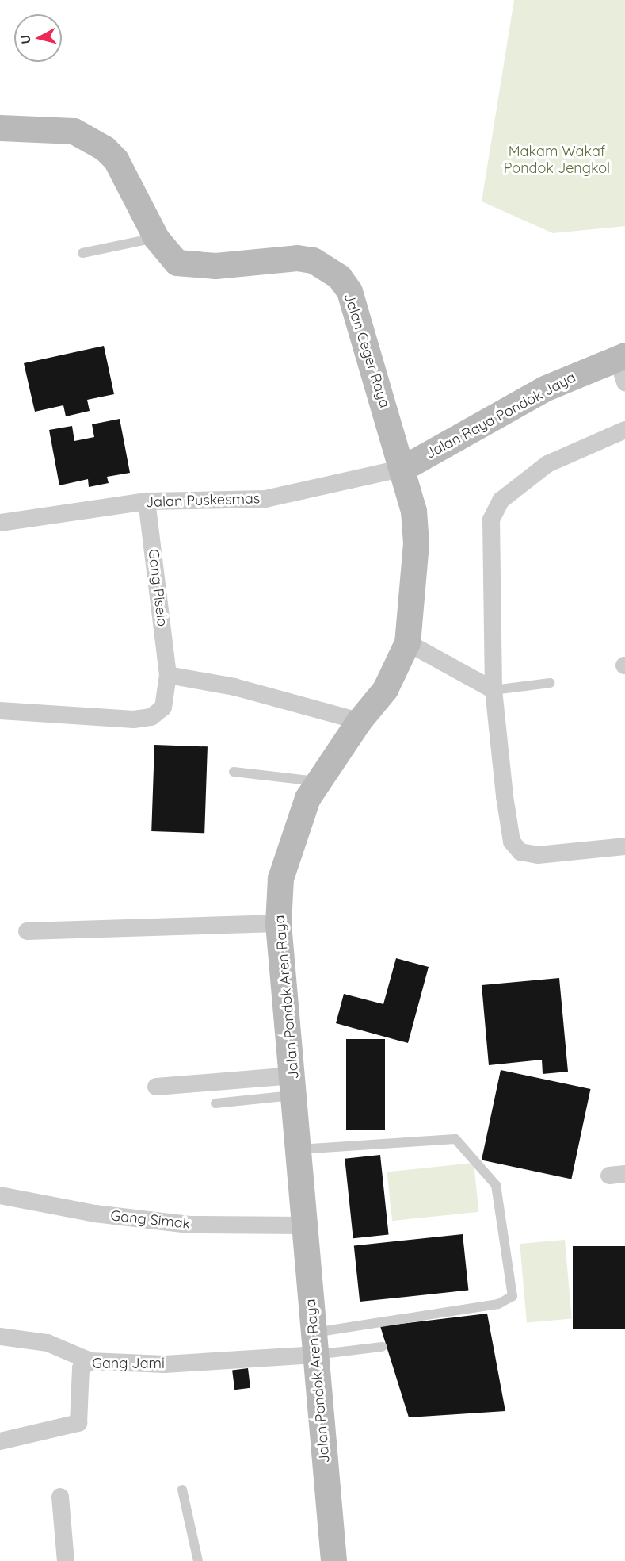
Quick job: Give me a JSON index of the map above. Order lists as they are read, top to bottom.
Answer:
{
  "streets": {
    "main road": ["Jalan Ceger Raya", "Jalan Raya Pondok Jaya", "Jalan Pondok Aren Raya"],
    "street": [
      "Jalan Puskesmas",
      "Gang Piselo",
      "Gang Simak",
      "Gang Jami"
    ]
  },
  "crossings": [
    ["Jalan Ceger Raya", "Jalan Raya Pondok Jaya"],
    ["Jalan Ceger Raya", "Jalan Puskesmas"],
    ["Jalan Ceger Raya", "Jalan Pondok Aren Raya"],
    ["Jalan Raya Pondok Jaya", "Jalan Puskesmas"],
    ["Jalan Raya Pondok Jaya", "Jalan Pondok Aren Raya"],
    ["Jalan Puskesmas", "Gang Piselo"],
    ["Jalan Puskesmas", "Jalan Pondok Aren Raya"],
    ["Jalan Pondok Aren Raya", "Gang Simak"],
    ["Jalan Pondok Aren Raya", "Gang Jami"]
  ],
  "parks": ["Makam Wakaf Pondok Jengkol"],
  "north": "left"
}
